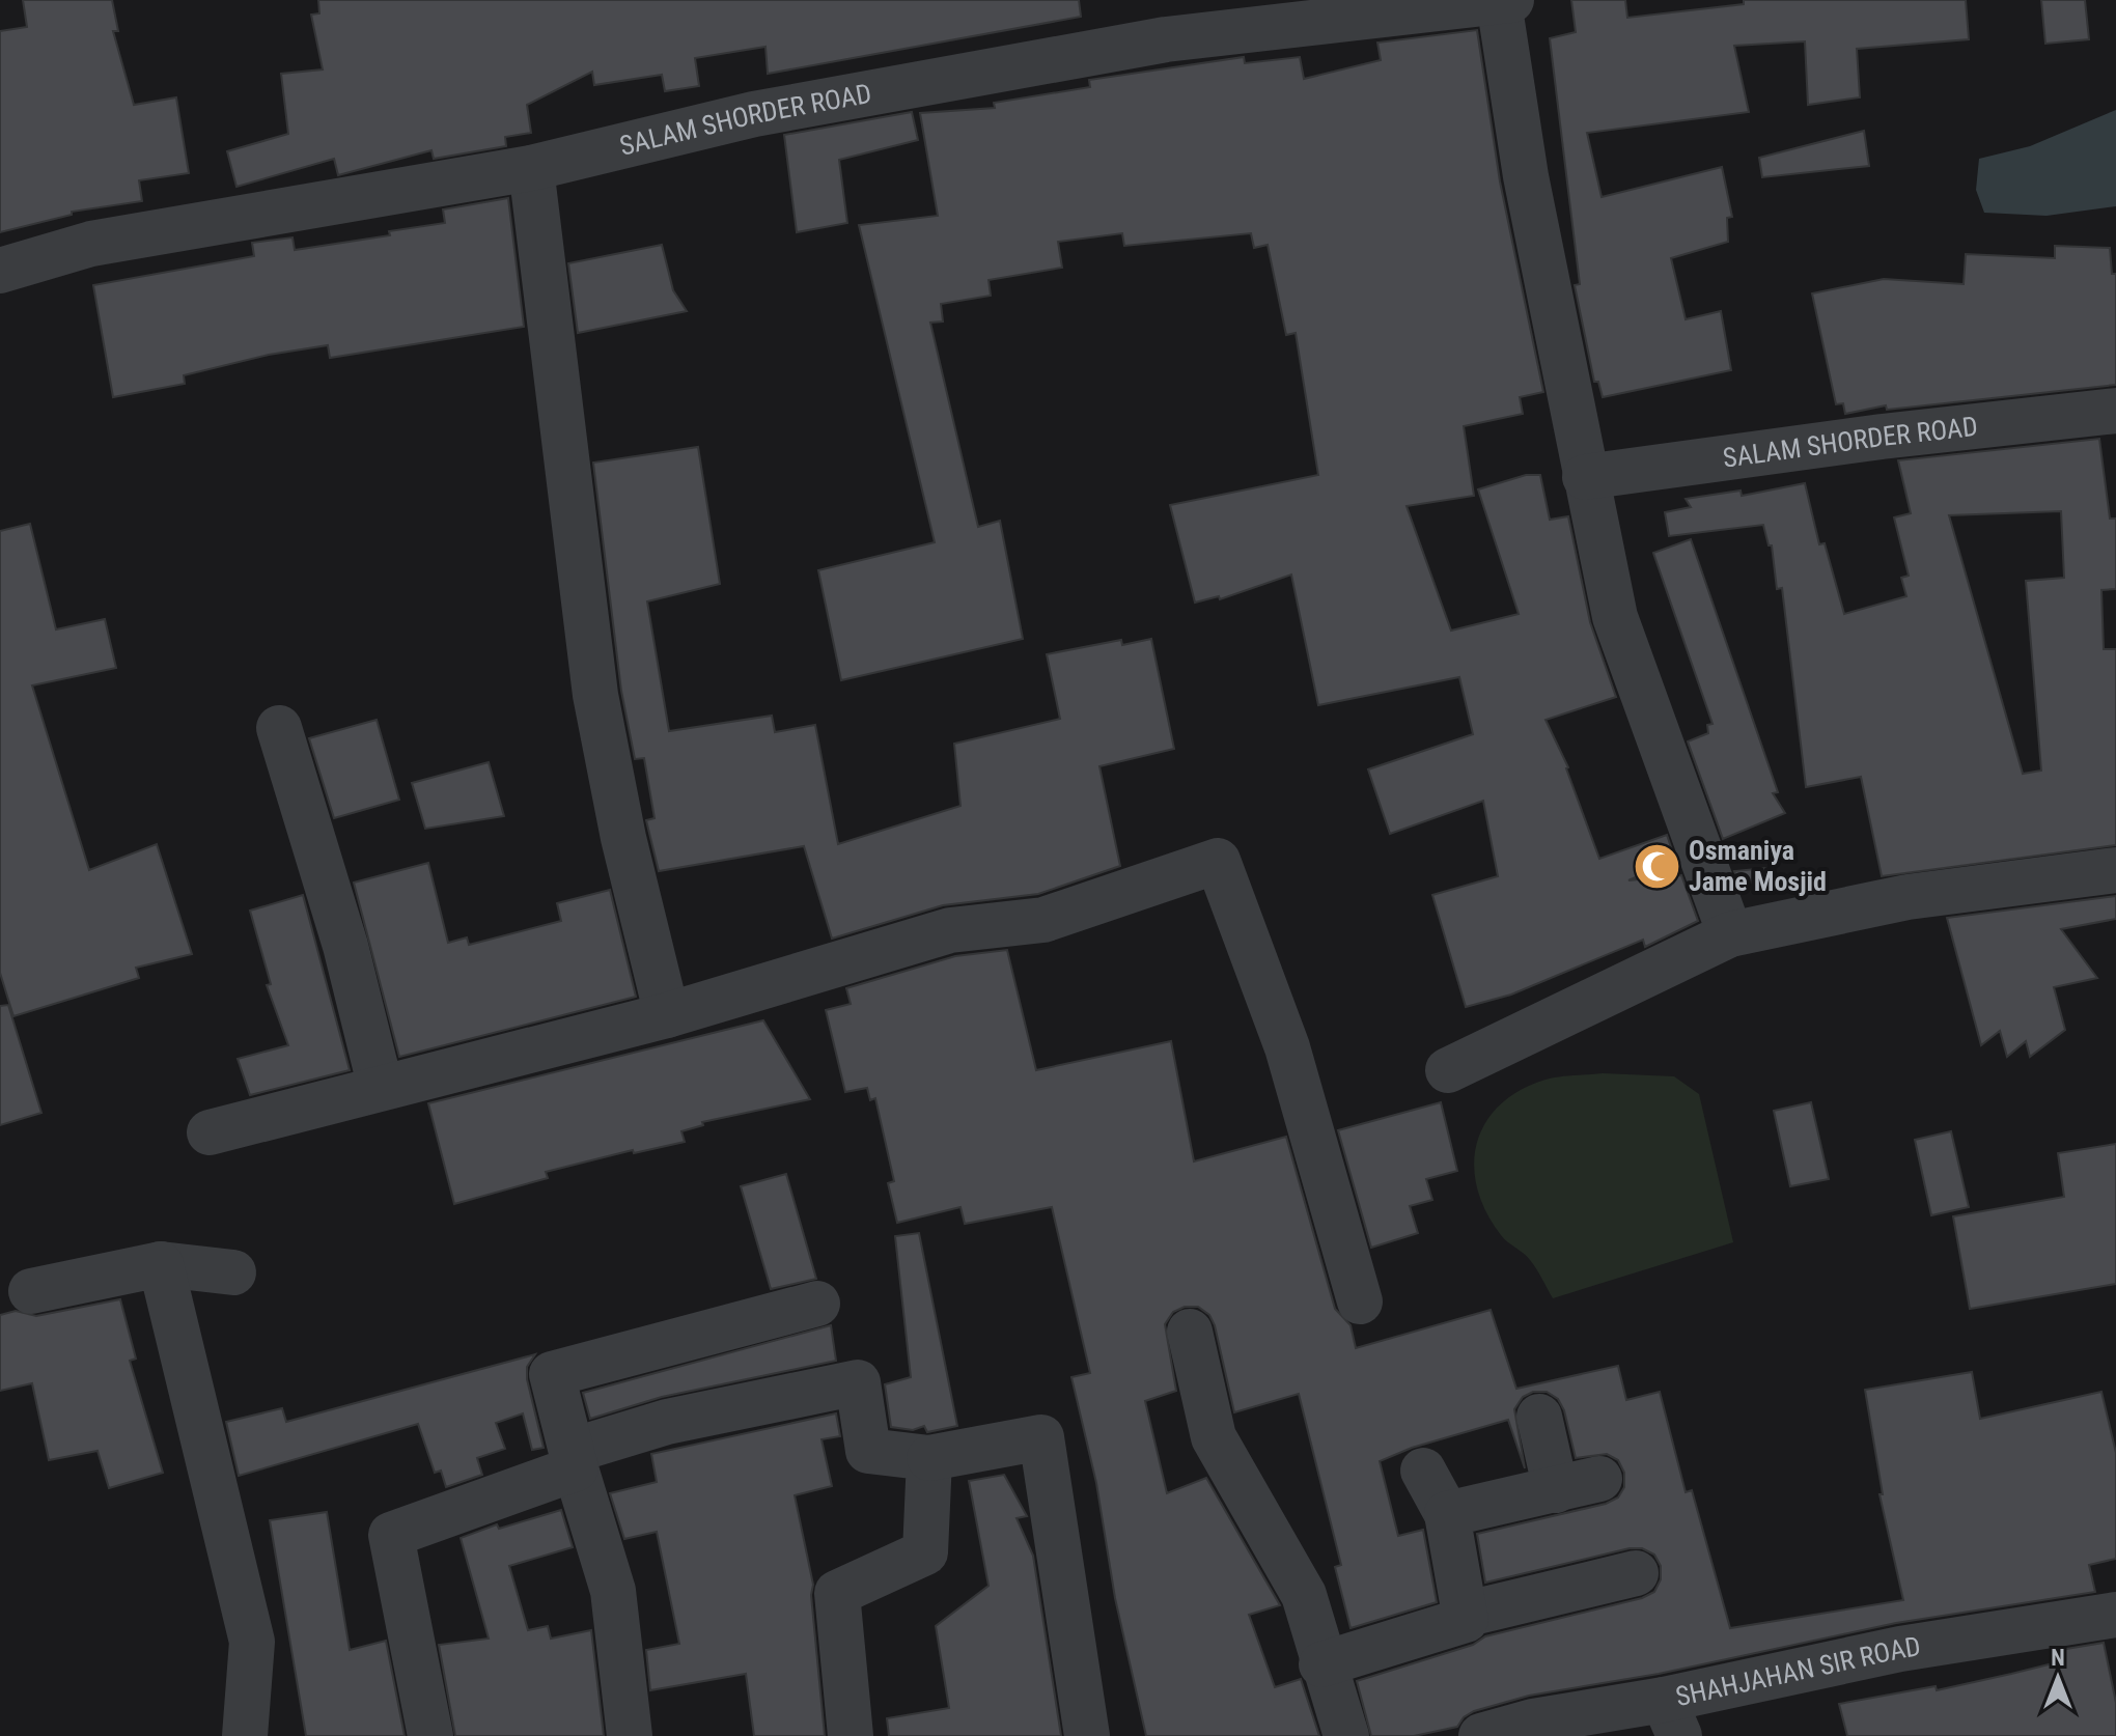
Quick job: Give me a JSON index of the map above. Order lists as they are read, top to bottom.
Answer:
{
  "streets": {
    "street": ["SALAM SHORDER ROAD", "SHAHJAHAN SIR ROAD"]
  },
  "places": {
    "mosque": ["Osmaniya Jame Mosjid"]
  },
  "north": "top"
}
